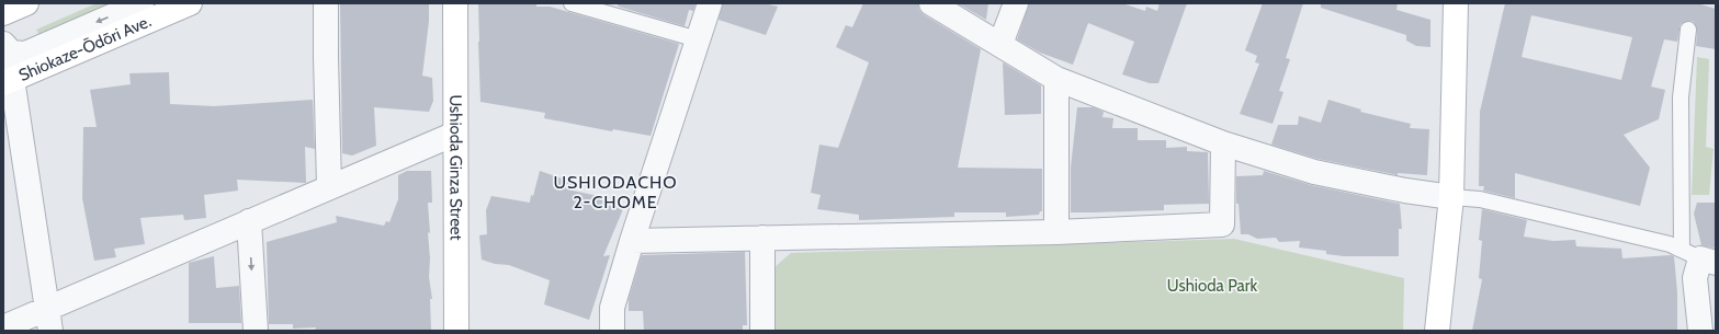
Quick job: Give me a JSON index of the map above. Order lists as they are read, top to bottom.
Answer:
{
  "streets": {
    "street": ["Shiokaze-Ōdōri Ave.", "Ushioda Ginza Street"]
  },
  "districts": ["USHIODACHO 2-CHOME"],
  "parks": ["Ushioda Park"]
}
